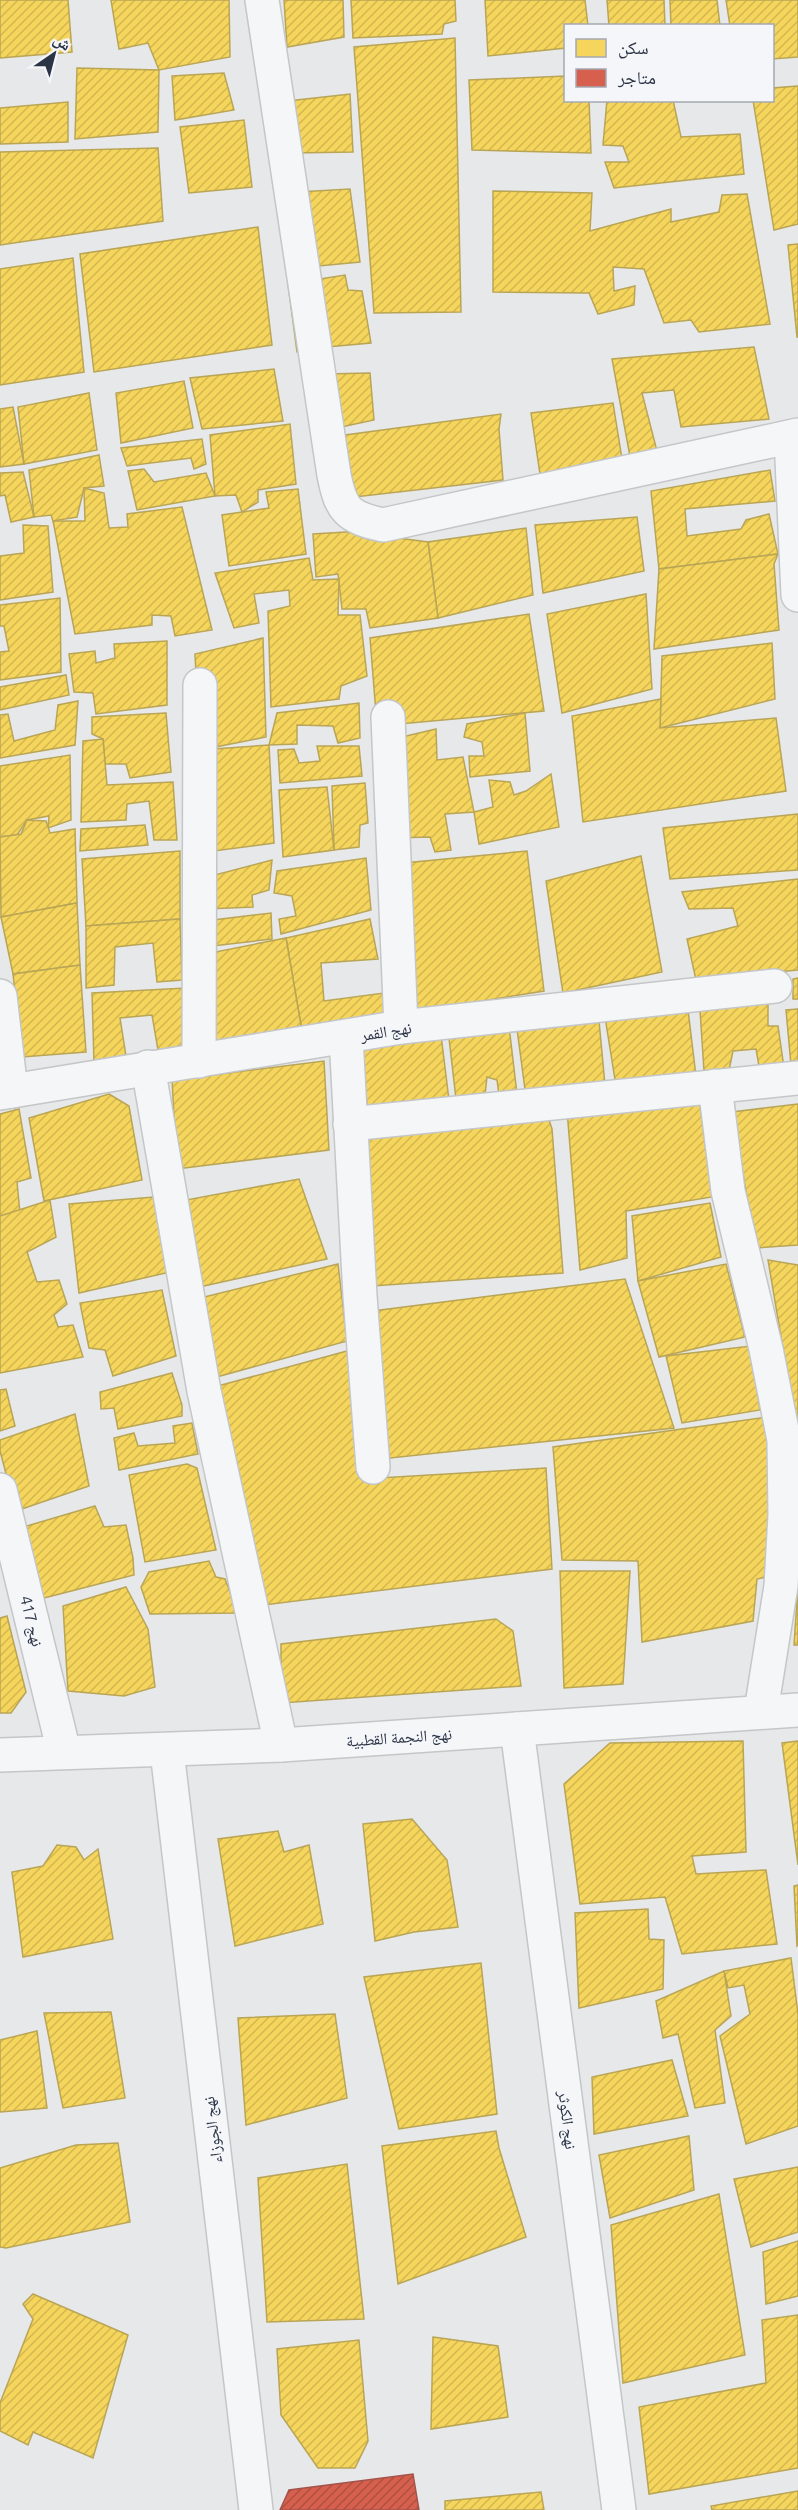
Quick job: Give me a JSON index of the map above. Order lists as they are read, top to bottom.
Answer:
{
  "streets": {
    "street": [
      "نهج القمر",
      "نهج 417",
      "نهج النجمة القطبية",
      "نهج الكوثر",
      "نهج الجوزاء"
    ]
  },
  "crossings": [
    ["نهج 417", "نهج النجمة القطبية"],
    ["نهج النجمة القطبية", "نهج الكوثر"],
    ["نهج النجمة القطبية", "نهج الجوزاء"]
  ],
  "legend": ["سكن", "متاجر"],
  "north": "top right"
}
